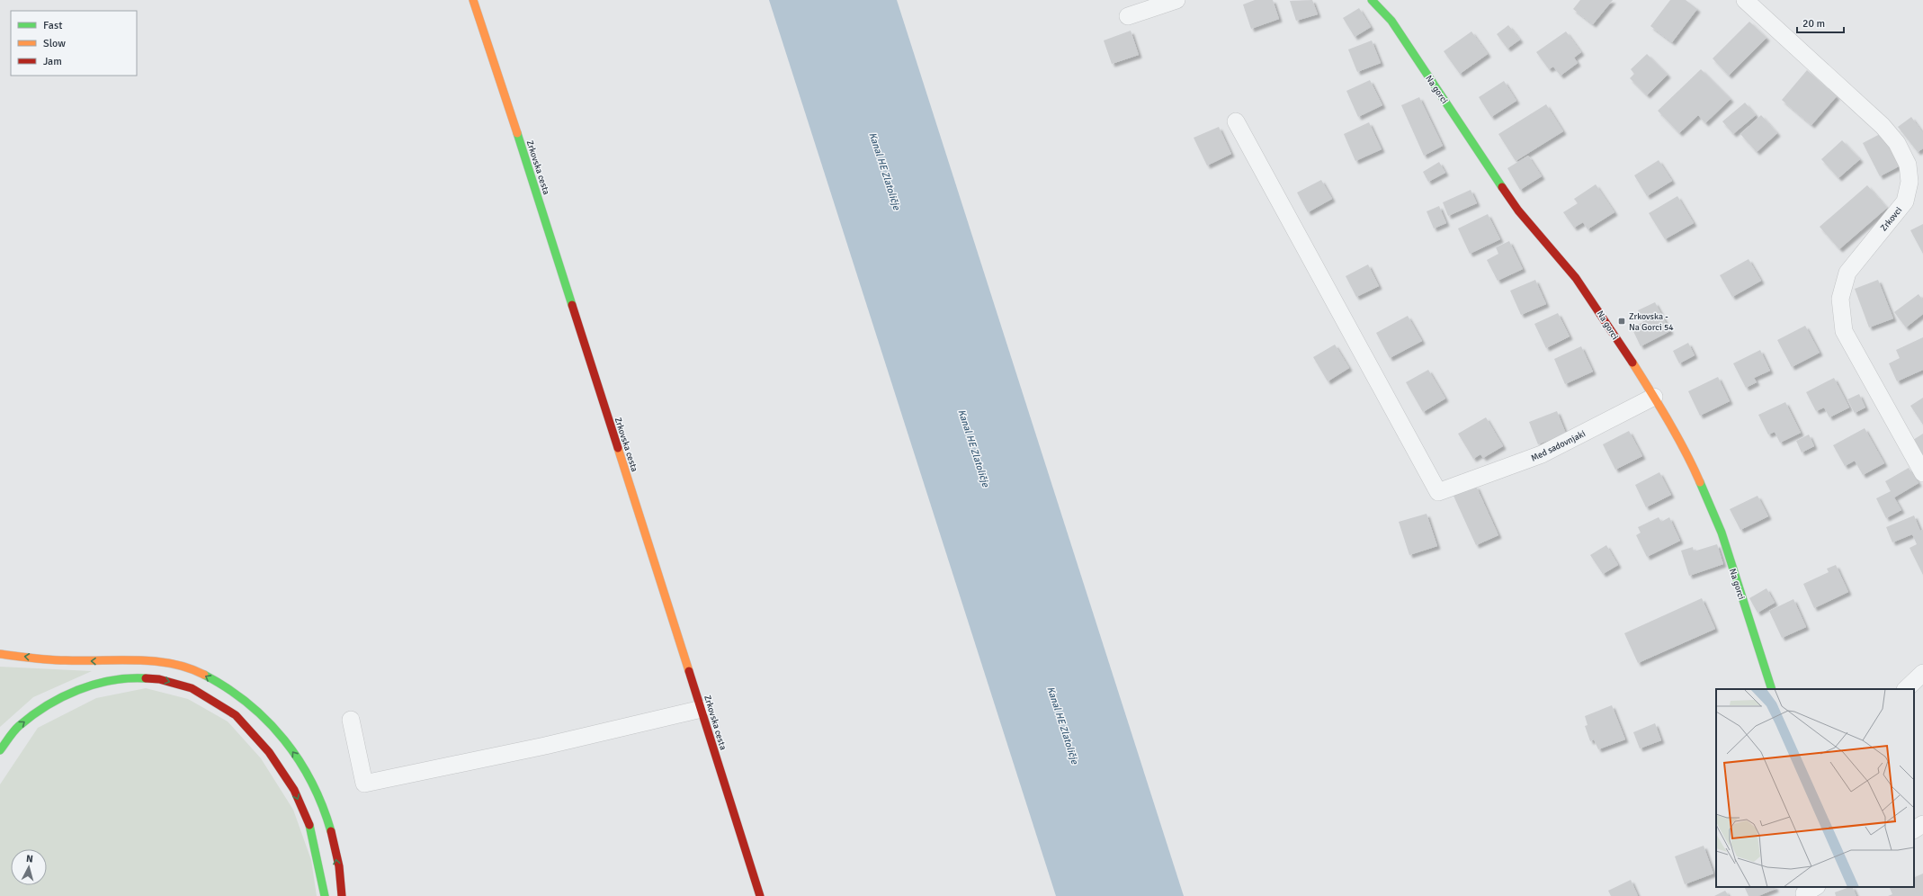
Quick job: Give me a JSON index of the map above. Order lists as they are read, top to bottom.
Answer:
{
  "streets": {
    "main road": ["Na gorci", "Zrkovska cesta"],
    "street": ["Zrkovci", "Med sadovnjaki"]
  },
  "crossings": [
    ["Na gorci", "Med sadovnjaki"]
  ],
  "water": ["Kanal HE Zlatoličje"],
  "places": {
    "transit": ["Zrkovska - Na Gorci 54"]
  },
  "legend": ["Fast", "Slow", "Jam"],
  "scale_bar": "20 m",
  "north": "top"
}
